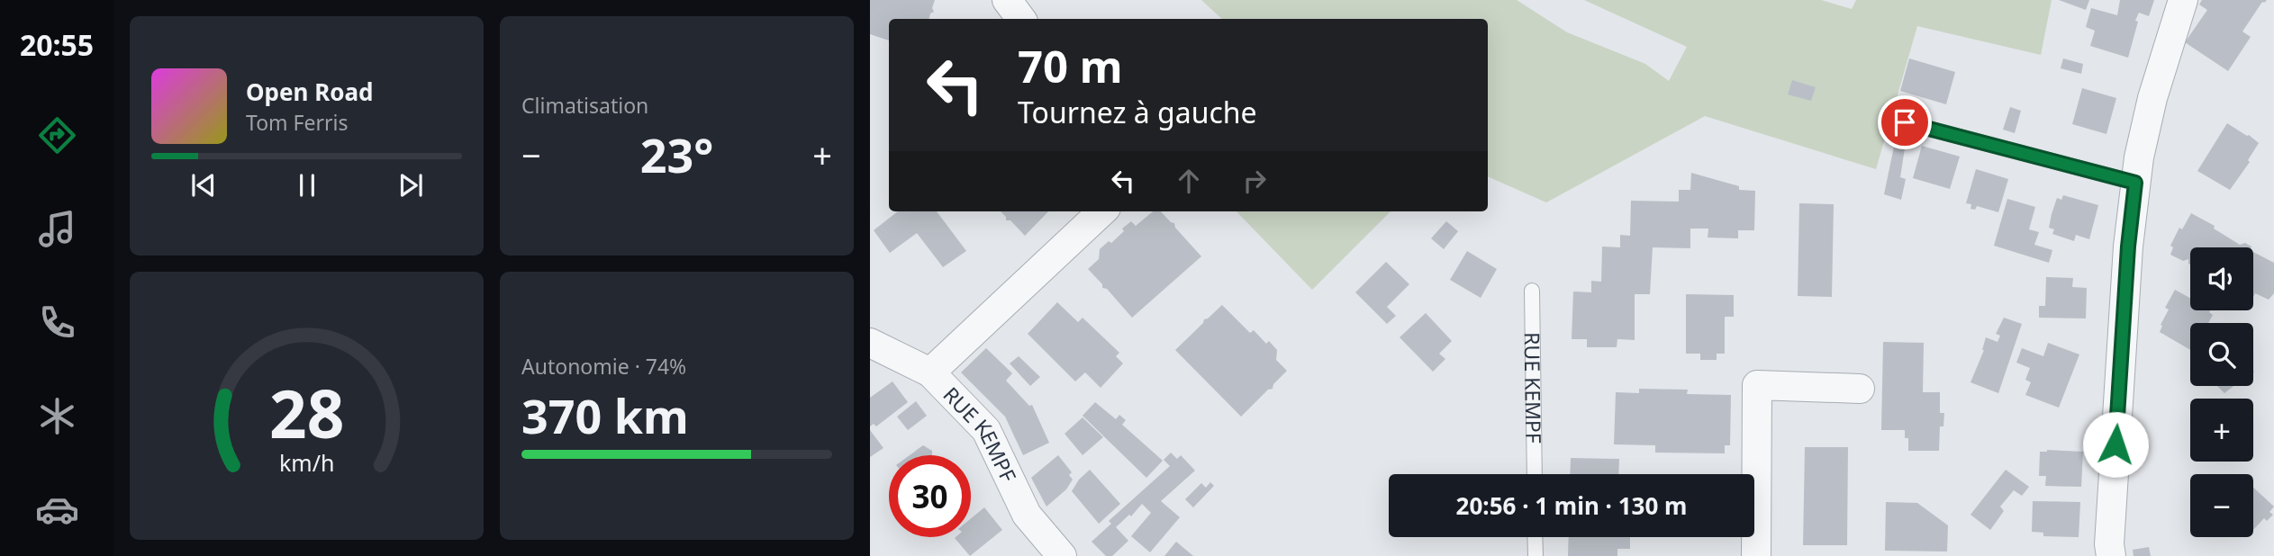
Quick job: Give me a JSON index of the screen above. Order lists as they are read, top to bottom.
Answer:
{
  "streets": {
    "street": ["RUE KEMPF"]
  },
  "page": {
    "tabs": "20:55",
    "tile": [
      "Climatisation",
      ["Autonomie · 74%", "370 km"]
    ],
    "turn": ["70 m", "Tournez à gauche"],
    "song": ["Open Road", "Tom Ferris"],
    "heat": ["−", "23°", "+"],
    "map_buttons": ["+", "−"],
    "limit": "30",
    "trip": "20:56 · 1 min · 130 m",
    "gauge": ["28", "km/h"]
  }
}
